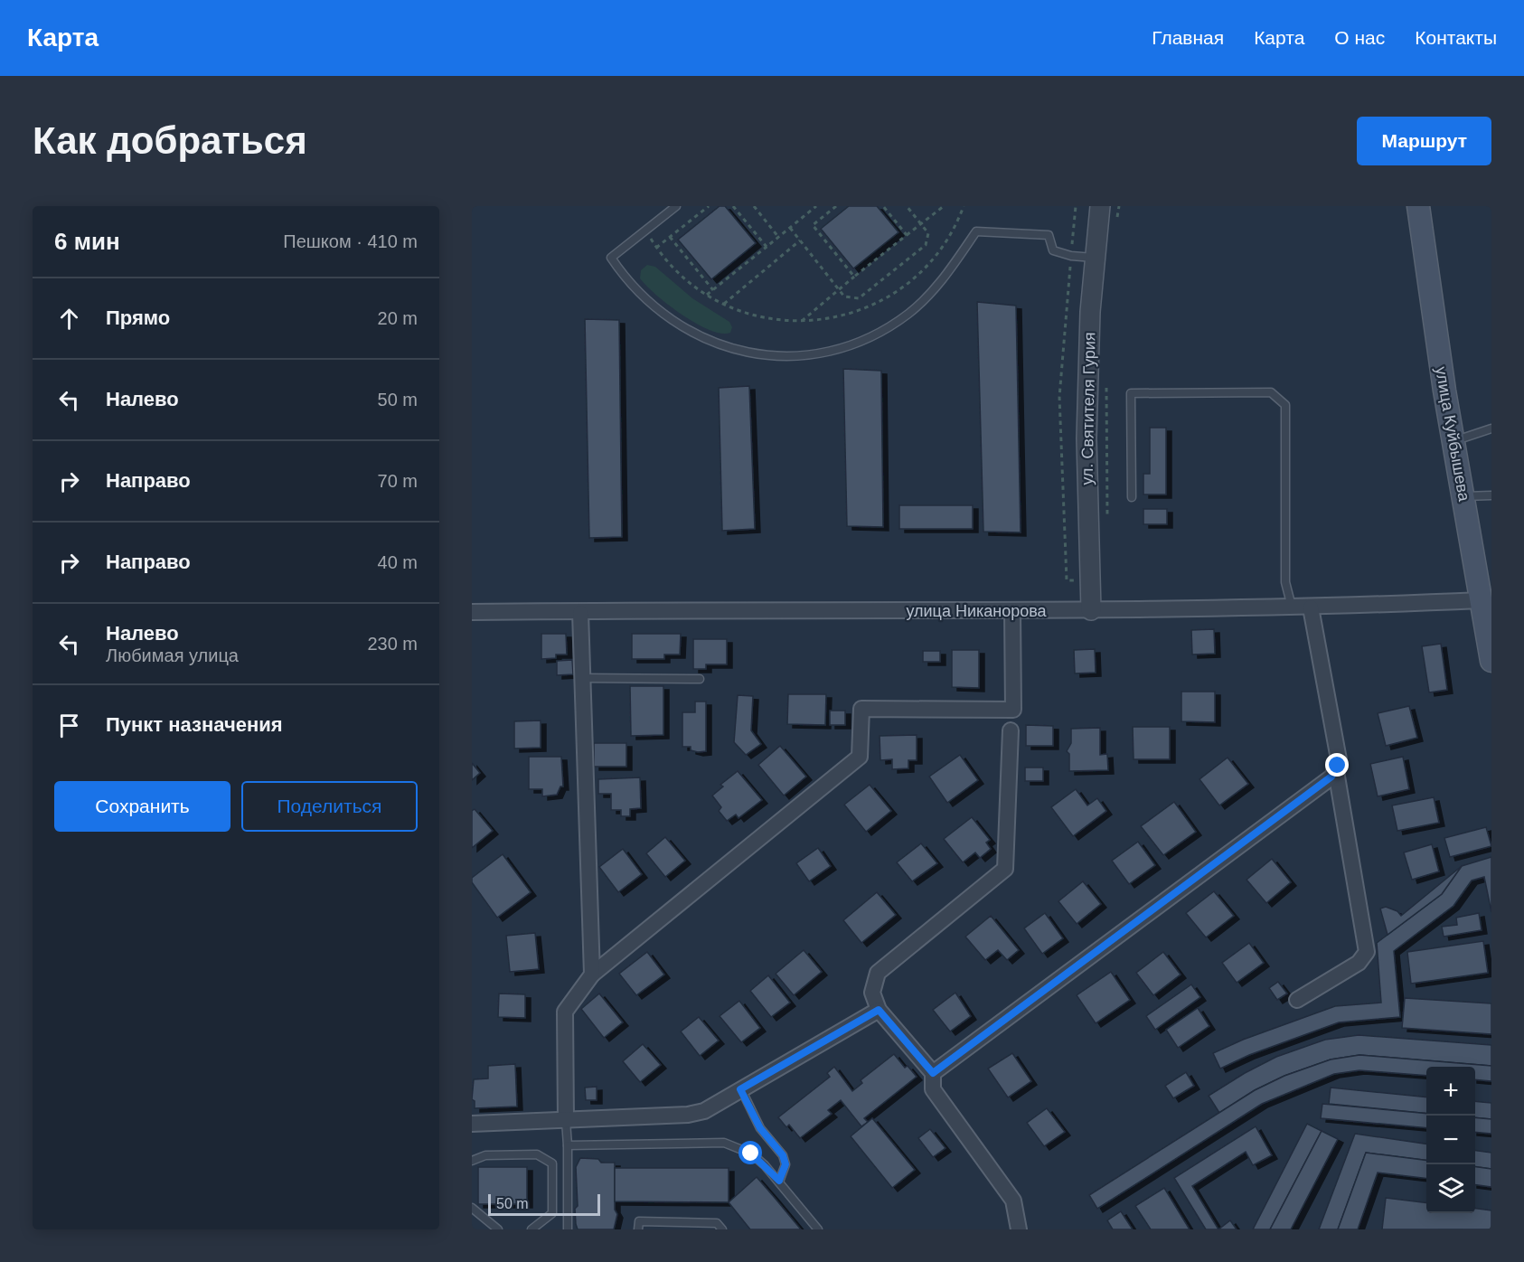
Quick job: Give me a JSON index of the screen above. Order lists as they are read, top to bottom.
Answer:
{
  "streets": {
    "main road": ["улица Куйбышева"],
    "street": ["ул. Святителя Гурия", "улица Никанорова"]
  },
  "crossings": [
    ["ул. Святителя Гурия", "улица Никанорова"],
    ["улица Куйбышева", "улица Никанорова"]
  ],
  "scale_bar": "50 m",
  "page": {
    "header": "Карта",
    "nav": [
      "Главная",
      "Карта",
      "О нас",
      "Контакты"
    ],
    "buttons": [
      "Маршрут",
      ["Сохранить", "Поделиться"]
    ],
    "title": "Как добраться",
    "heading": ["6 мин", "Пешком · 410 m"],
    "list": [
      ["Прямо", "20 m"],
      ["Налево", "50 m"],
      ["Направо", "70 m"],
      ["Направо", "40 m"],
      ["Налево", "Любимая улица", "230 m"],
      "Пункт назначения"
    ],
    "map_buttons": ["+", "−"],
    "scale": "50 m"
  }
}
